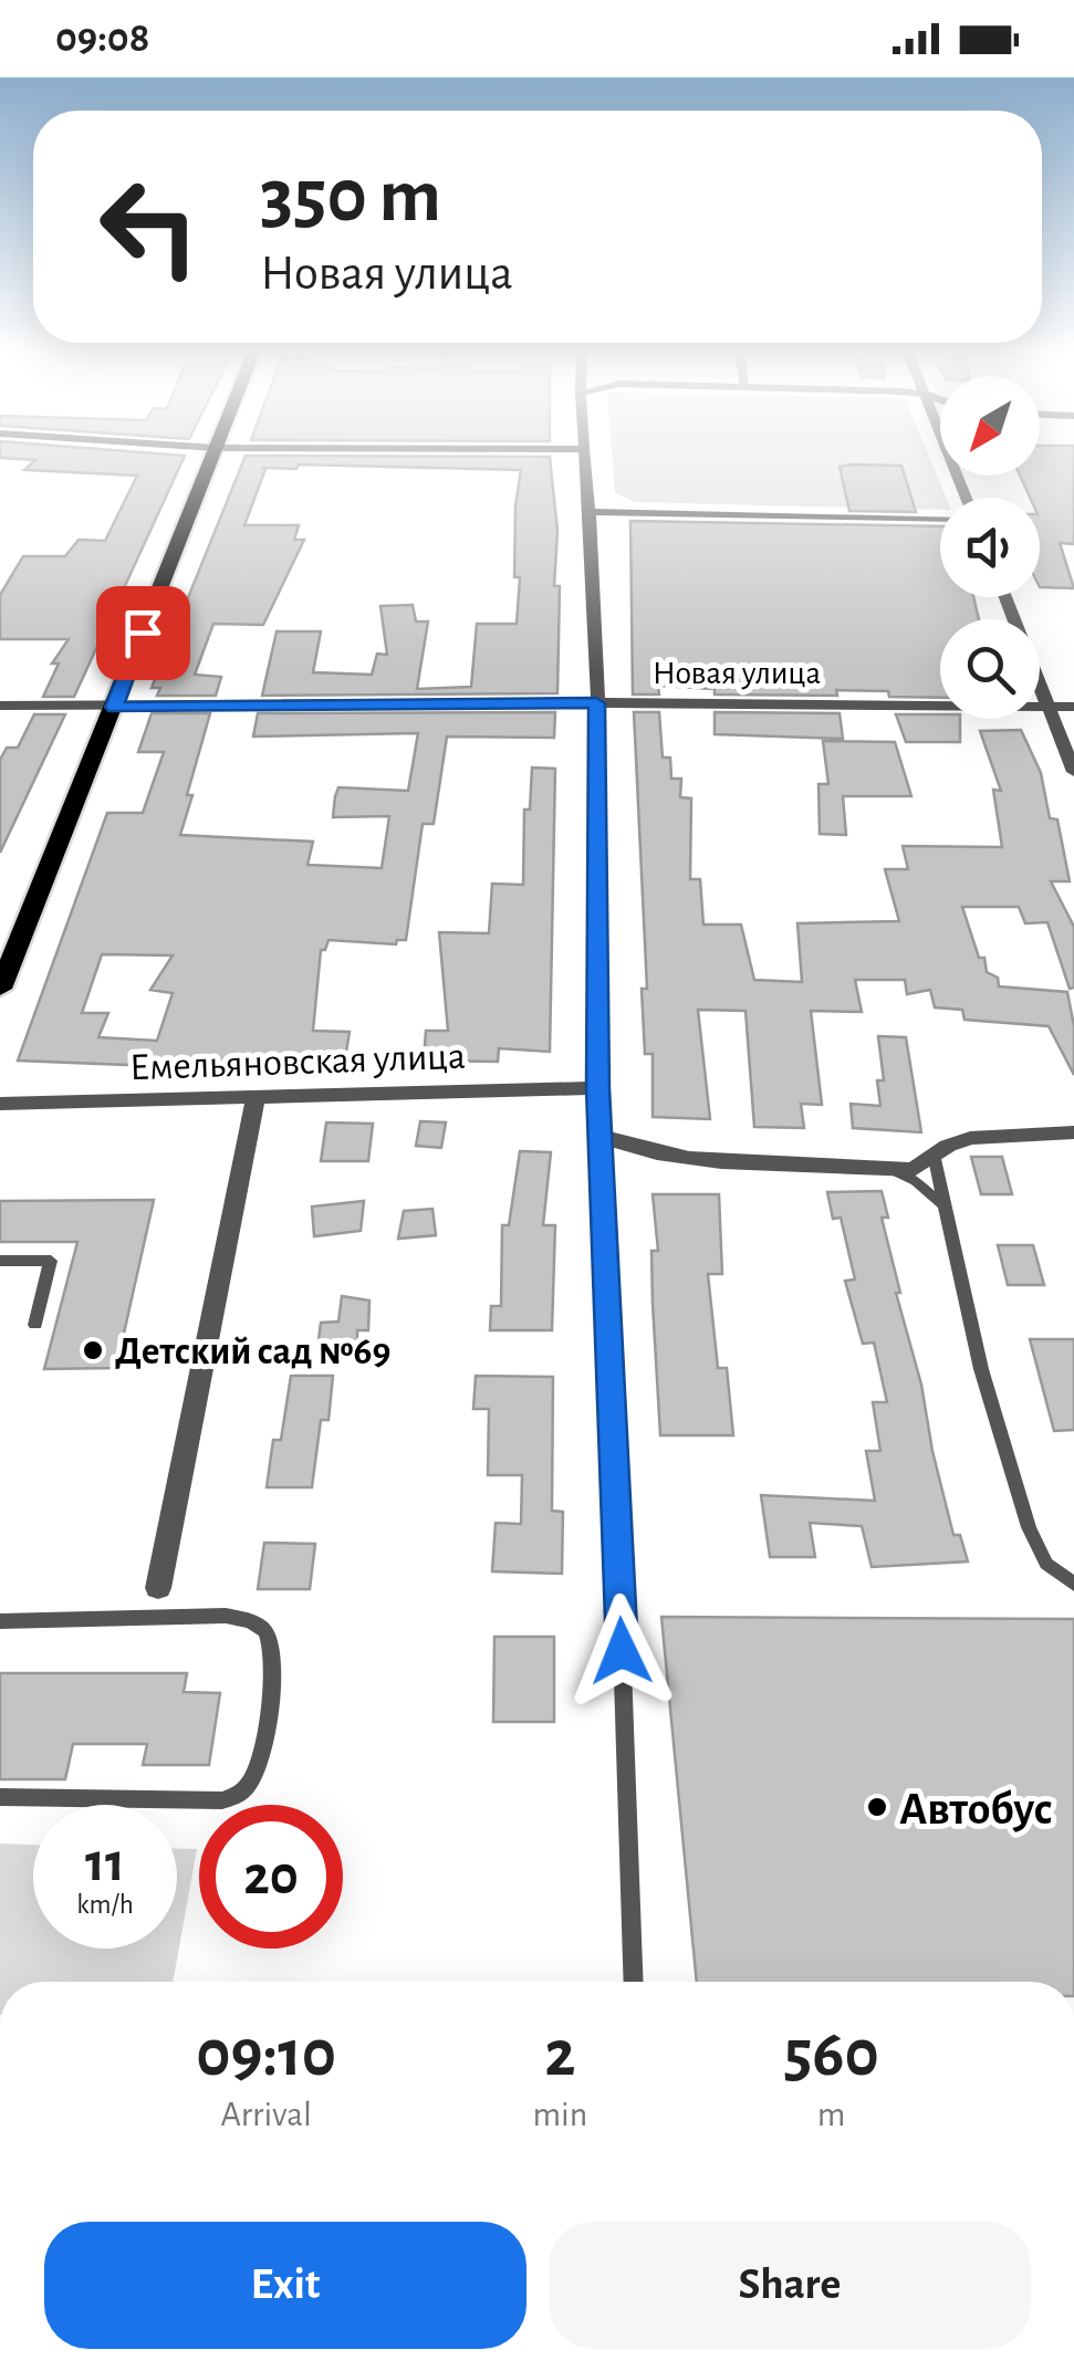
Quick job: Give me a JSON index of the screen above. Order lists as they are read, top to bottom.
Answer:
{
  "streets": {
    "street": ["Новая улица", "Емельяновская улица"]
  },
  "places": ["Детский сад №69", "Автобус"],
  "north": "bottom left",
  "page": {
    "status": "09:08",
    "turn": ["350 m", "Новая улица"],
    "speed": "11 km/h",
    "limit": "20",
    "eta": [
      "09:10",
      "Arrival",
      "2",
      "min",
      "560",
      "m"
    ],
    "buttons": ["Exit", "Share"]
  }
}
